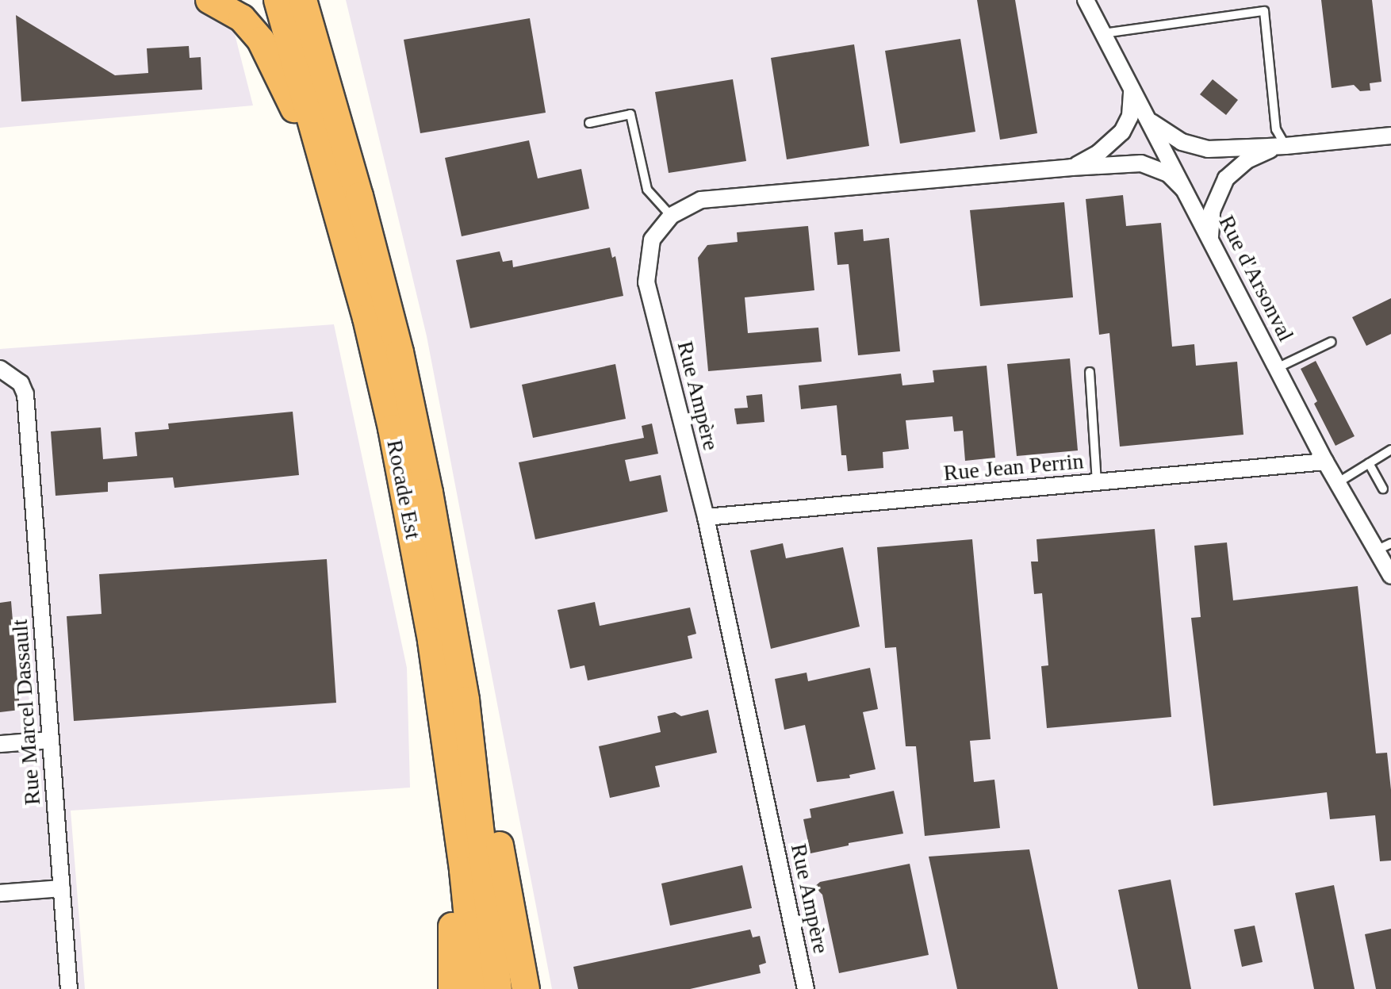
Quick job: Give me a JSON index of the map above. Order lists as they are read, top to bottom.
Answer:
{
  "streets": {
    "highway": ["Rocade Est"],
    "street": [
      "Rue d'Arsonval",
      "Rue Ampère",
      "Rue Jean Perrin",
      "Rue Marcel Dassault"
    ]
  },
  "crossings": [
    ["Rue d'Arsonval", "Rue Ampère"],
    ["Rue d'Arsonval", "Rue Jean Perrin"],
    ["Rue Ampère", "Rue Jean Perrin"]
  ]
}
